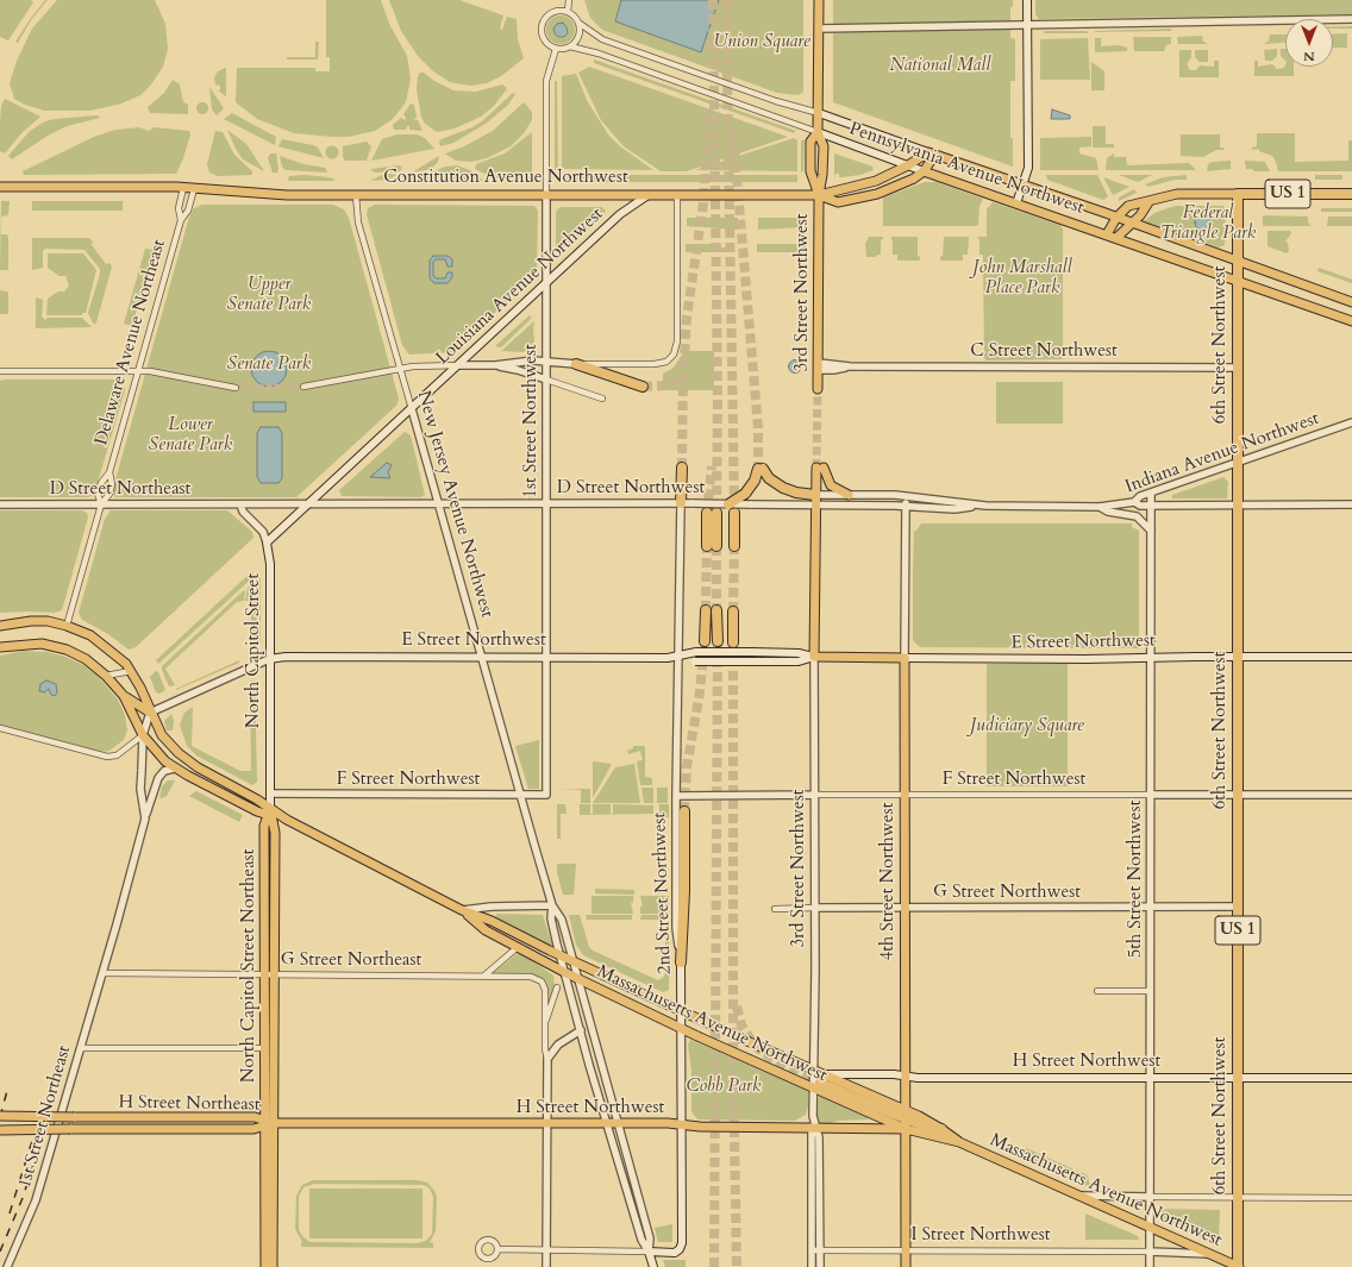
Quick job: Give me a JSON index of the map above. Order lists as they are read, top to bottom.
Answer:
{
  "streets": {
    "highway": ["US 1", "6th Street Northwest"],
    "main road": [
      "Pennsylvania Avenue Northwest",
      "Constitution Avenue Northwest",
      "Louisiana Avenue Northwest",
      "3rd Street Northwest",
      "New Jersey Avenue Northwest",
      "E Street Northwest",
      "North Capitol Street",
      "4th Street Northwest",
      "2nd Street Northwest",
      "North Capitol Street Northeast",
      "Massachusetts Avenue Northwest",
      "H Street Northwest",
      "H Street Northeast"
    ],
    "street": [
      "Delaware Avenue Northeast",
      "C Street Northwest",
      "1st Street Northwest",
      "Indiana Avenue Northwest",
      "D Street Northwest",
      "D Street Northeast",
      "F Street Northwest",
      "5th Street Northwest",
      "G Street Northwest",
      "G Street Northeast",
      "1st Street Northeast",
      "I Street Northwest"
    ]
  },
  "crossings": [
    ["Pennsylvania Avenue Northwest", "Constitution Avenue Northwest"],
    ["Pennsylvania Avenue Northwest", "3rd Street Northwest"],
    ["Pennsylvania Avenue Northwest", "6th Street Northwest"],
    ["Pennsylvania Avenue Northwest", "1st Street Northwest"],
    ["Constitution Avenue Northwest", "Louisiana Avenue Northwest"],
    ["Constitution Avenue Northwest", "3rd Street Northwest"],
    ["Constitution Avenue Northwest", "Delaware Avenue Northeast"],
    ["Constitution Avenue Northwest", "1st Street Northwest"],
    ["Constitution Avenue Northwest", "New Jersey Avenue Northwest"],
    ["US 1", "6th Street Northwest"],
    ["Louisiana Avenue Northwest", "1st Street Northwest"],
    ["Louisiana Avenue Northwest", "D Street Northwest"],
    ["Louisiana Avenue Northwest", "New Jersey Avenue Northwest"],
    ["Louisiana Avenue Northwest", "North Capitol Street"],
    ["3rd Street Northwest", "C Street Northwest"],
    ["3rd Street Northwest", "Indiana Avenue Northwest"],
    ["3rd Street Northwest", "D Street Northwest"],
    ["3rd Street Northwest", "E Street Northwest"],
    ["3rd Street Northwest", "F Street Northwest"],
    ["3rd Street Northwest", "G Street Northwest"],
    ["3rd Street Northwest", "Massachusetts Avenue Northwest"],
    ["3rd Street Northwest", "H Street Northwest"],
    ["3rd Street Northwest", "I Street Northwest"],
    ["Delaware Avenue Northeast", "D Street Northeast"],
    ["6th Street Northwest", "C Street Northwest"],
    ["6th Street Northwest", "Indiana Avenue Northwest"],
    ["6th Street Northwest", "E Street Northwest"],
    ["6th Street Northwest", "F Street Northwest"],
    ["6th Street Northwest", "G Street Northwest"],
    ["6th Street Northwest", "Massachusetts Avenue Northwest"],
    ["6th Street Northwest", "H Street Northwest"],
    ["1st Street Northwest", "D Street Northwest"],
    ["1st Street Northwest", "E Street Northwest"],
    ["1st Street Northwest", "F Street Northwest"],
    ["Indiana Avenue Northwest", "D Street Northwest"],
    ["Indiana Avenue Northwest", "5th Street Northwest"],
    ["Indiana Avenue Northwest", "4th Street Northwest"],
    ["D Street Northwest", "D Street Northeast"],
    ["D Street Northwest", "New Jersey Avenue Northwest"],
    ["D Street Northwest", "North Capitol Street"],
    ["D Street Northwest", "4th Street Northwest"],
    ["D Street Northwest", "2nd Street Northwest"],
    ["D Street Northeast", "North Capitol Street"],
    ["New Jersey Avenue Northwest", "E Street Northwest"],
    ["New Jersey Avenue Northwest", "F Street Northwest"],
    ["New Jersey Avenue Northwest", "2nd Street Northwest"],
    ["New Jersey Avenue Northwest", "Massachusetts Avenue Northwest"],
    ["New Jersey Avenue Northwest", "H Street Northwest"],
    ["E Street Northwest", "North Capitol Street"],
    ["E Street Northwest", "5th Street Northwest"],
    ["E Street Northwest", "4th Street Northwest"],
    ["E Street Northwest", "2nd Street Northwest"],
    ["North Capitol Street", "F Street Northwest"],
    ["North Capitol Street", "North Capitol Street Northeast"],
    ["North Capitol Street", "Massachusetts Avenue Northwest"],
    ["F Street Northwest", "5th Street Northwest"],
    ["F Street Northwest", "4th Street Northwest"],
    ["F Street Northwest", "2nd Street Northwest"],
    ["5th Street Northwest", "G Street Northwest"],
    ["5th Street Northwest", "Massachusetts Avenue Northwest"],
    ["5th Street Northwest", "H Street Northwest"],
    ["5th Street Northwest", "I Street Northwest"],
    ["4th Street Northwest", "G Street Northwest"],
    ["4th Street Northwest", "Massachusetts Avenue Northwest"],
    ["4th Street Northwest", "H Street Northwest"],
    ["4th Street Northwest", "I Street Northwest"],
    ["2nd Street Northwest", "Massachusetts Avenue Northwest"],
    ["2nd Street Northwest", "H Street Northwest"],
    ["G Street Northeast", "North Capitol Street Northeast"],
    ["G Street Northeast", "1st Street Northeast"],
    ["North Capitol Street Northeast", "Massachusetts Avenue Northwest"],
    ["North Capitol Street Northeast", "H Street Northwest"],
    ["North Capitol Street Northeast", "H Street Northeast"],
    ["Massachusetts Avenue Northwest", "H Street Northwest"],
    ["H Street Northwest", "H Street Northeast"]
  ],
  "parks": [
    "Union Square",
    "National Mall",
    "Federal Triangle Park",
    "John Marshall Place Park",
    "Upper Senate Park",
    "Senate Park",
    "Lower Senate Park",
    "Judiciary Square",
    "Cobb Park"
  ],
  "north": "bottom"
}
